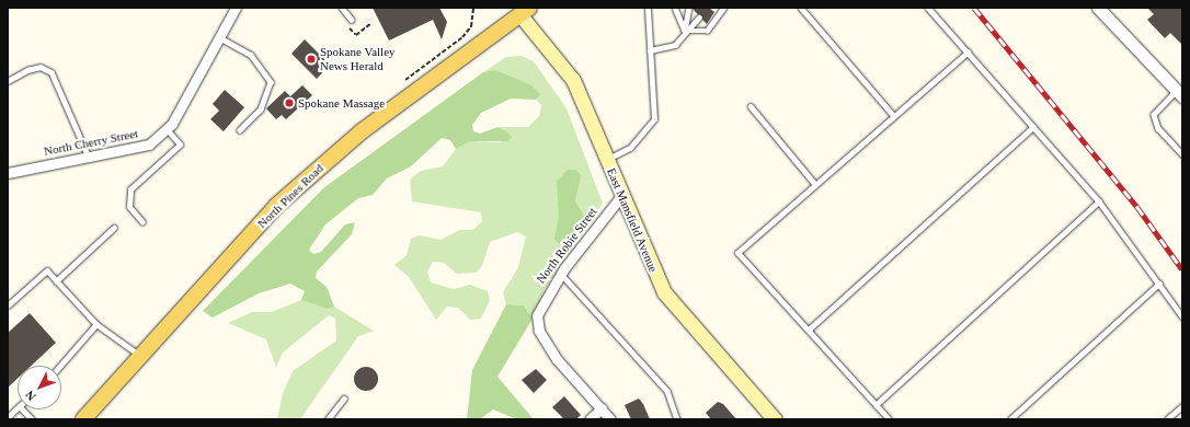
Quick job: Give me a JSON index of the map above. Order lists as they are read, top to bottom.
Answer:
{
  "streets": {
    "main road": ["North Pines Road", "East Mansfield Avenue"],
    "street": ["North Cherry Street", "North Robie Street"]
  },
  "crossings": [
    ["North Pines Road", "East Mansfield Avenue"],
    ["East Mansfield Avenue", "North Robie Street"]
  ],
  "places": ["Spokane Valley News Herald", "Spokane Massage"],
  "north": "bottom left"
}
